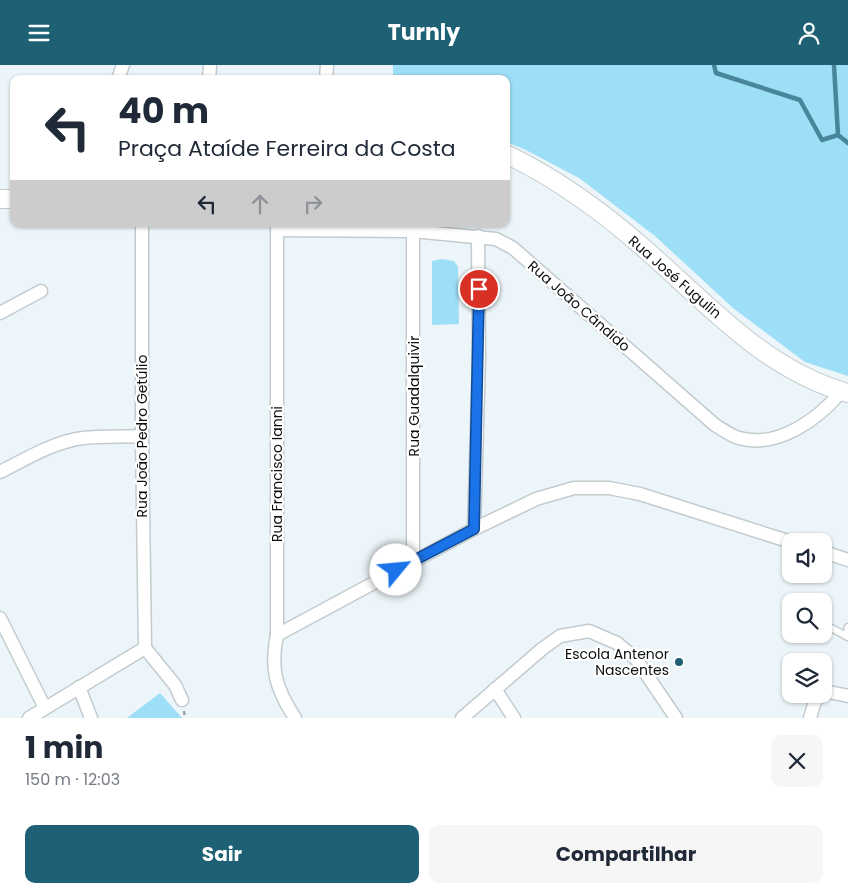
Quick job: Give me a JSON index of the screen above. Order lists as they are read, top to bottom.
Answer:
{
  "streets": {
    "street": [
      "Rua José Fugulin",
      "Rua João Cândido",
      "Rua Guadalquivir",
      "Rua João Pedro Getúlio",
      "Rua Francisco Ianni"
    ]
  },
  "crossings": [
    ["Rua José Fugulin", "Rua João Cândido"],
    ["Rua João Cândido", "Rua Guadalquivir"],
    ["Rua João Cândido", "Rua Francisco Ianni"]
  ],
  "places": ["Escola Antenor Nascentes"],
  "page": {
    "header": "Turnly",
    "turn": ["40 m", "Praça Ataíde Ferreira da Costa"],
    "heading": ["1 min", "150 m · 12:03"],
    "buttons": ["Sair", "Compartilhar"]
  }
}
